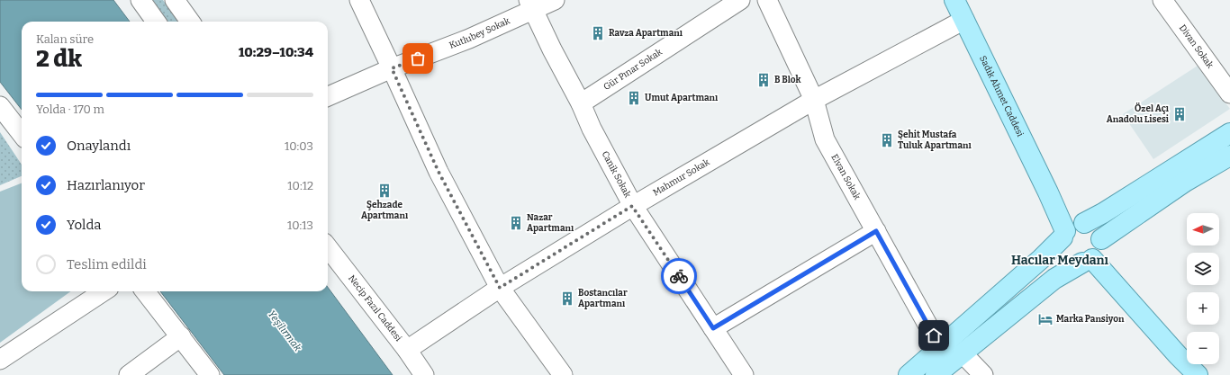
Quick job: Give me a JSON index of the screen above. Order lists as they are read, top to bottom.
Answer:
{
  "streets": {
    "main road": ["Sadık Ahmet Caddesi"],
    "street": [
      "Kutlubey Sokak",
      "Divan Sokak",
      "Gür Pınar Sokak",
      "Canik Sokak",
      "Mahmur Sokak",
      "Elvan Sokak",
      "Necip Fazıl Caddesi"
    ]
  },
  "crossings": [
    ["Kutlubey Sokak", "Canik Sokak"],
    ["Gür Pınar Sokak", "Canik Sokak"],
    ["Sadık Ahmet Caddesi", "Mahmur Sokak"],
    ["Canik Sokak", "Mahmur Sokak"],
    ["Mahmur Sokak", "Elvan Sokak"],
    ["Mahmur Sokak", "Necip Fazıl Caddesi"]
  ],
  "districts": ["Hacılar Meydanı"],
  "water": ["Yeşilırmak"],
  "places": {
    "building": [
      "Ravza Apartmanı",
      "B Blok",
      "Umut Apartmanı",
      "Özel Açı Anadolu Lisesi",
      "Şehit Mustafa Tuluk Apartmanı",
      "Şehzade Apartmanı",
      "Nazar Apartmanı",
      "Bostancılar Apartmanı"
    ],
    "hotel": ["Marka Pansiyon"]
  },
  "north": "left",
  "page": {
    "heading": ["2 dk", "Kalan süre", "10:29–10:34"],
    "bar": "Yolda · 170 m",
    "list": [
      ["Onaylandı", "10:03"],
      ["Hazırlanıyor", "10:12"],
      ["Yolda", "10:13"],
      "Teslim edildi"
    ],
    "map_buttons": ["+", "−"]
  }
}
